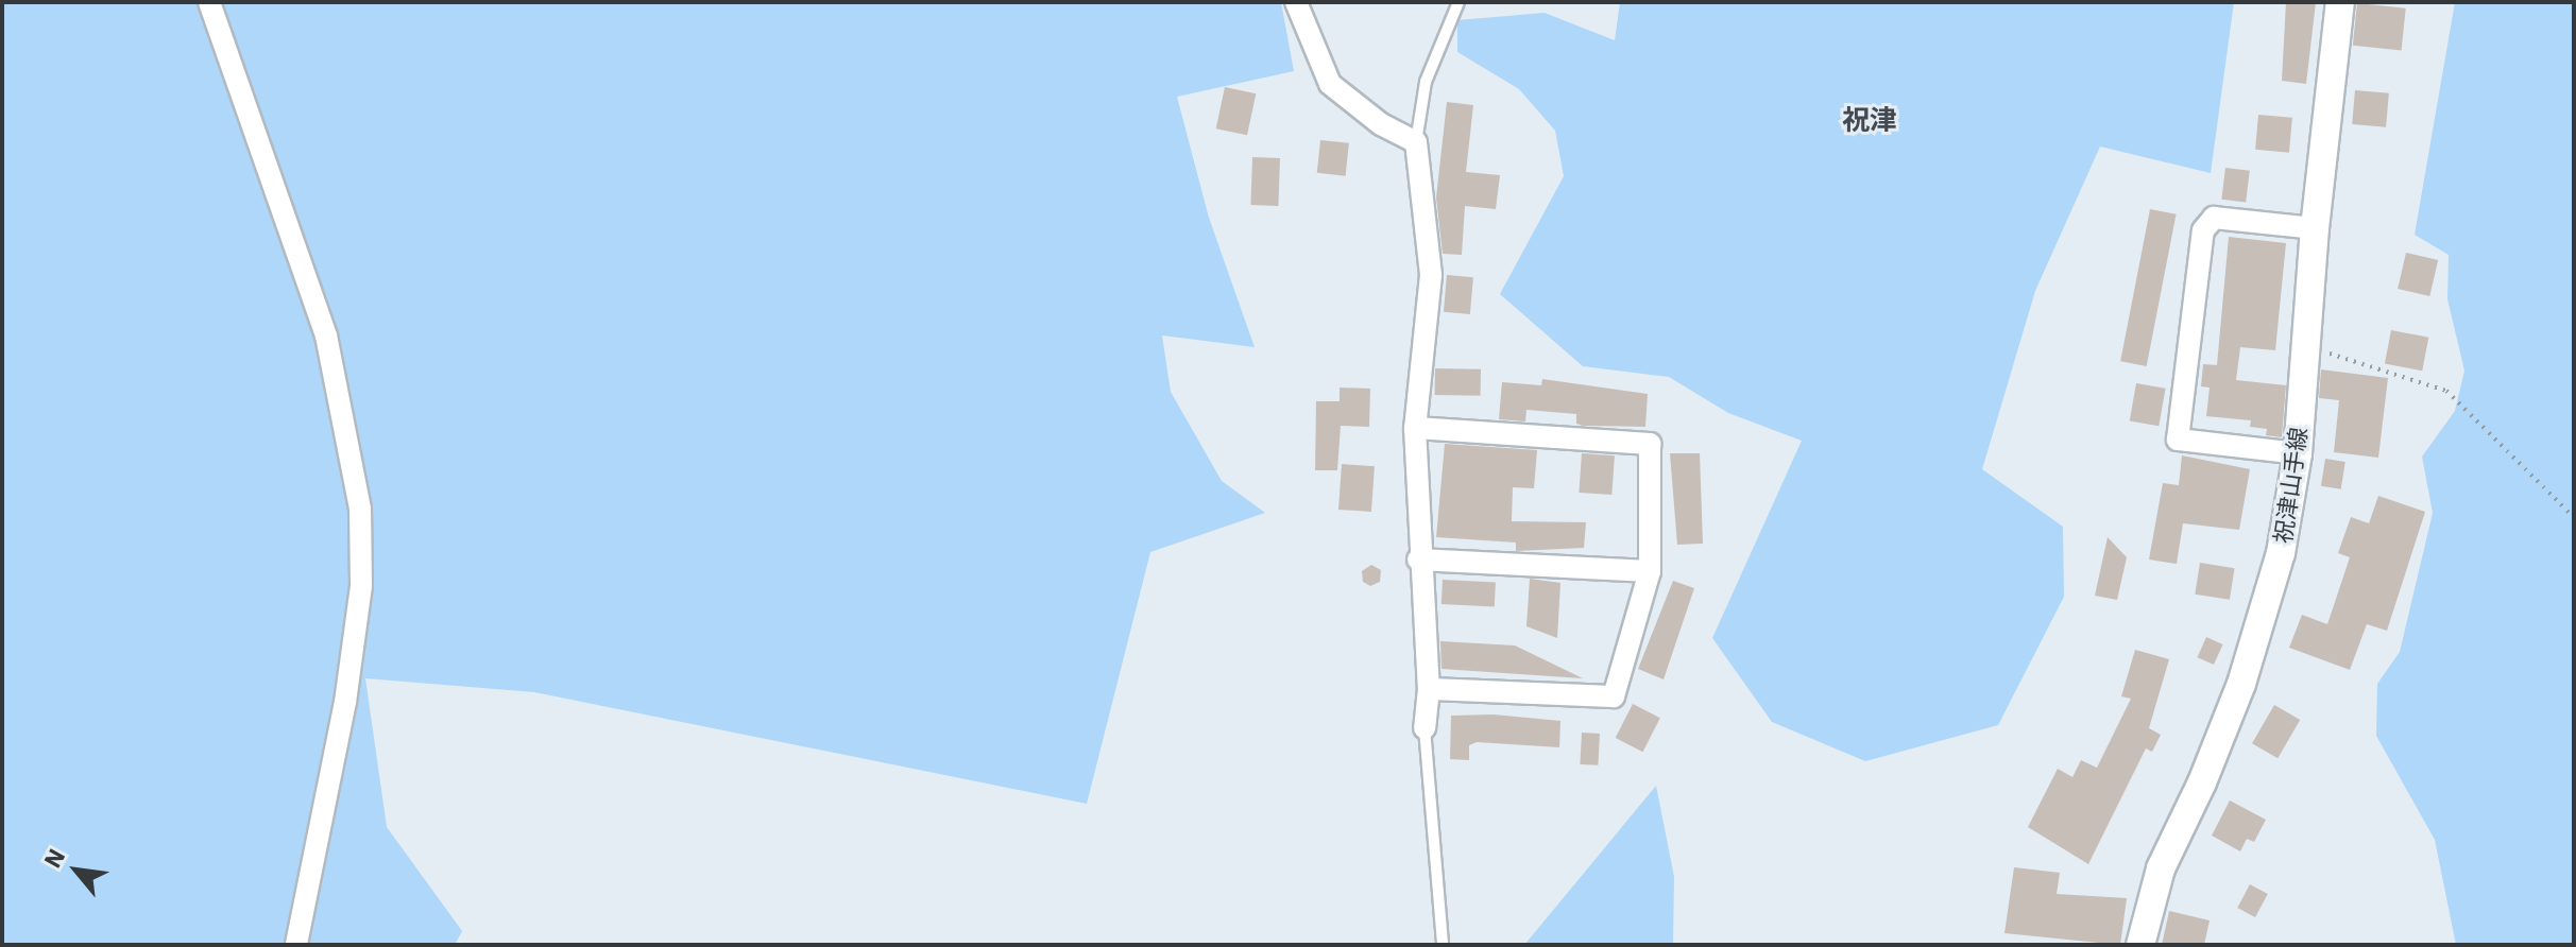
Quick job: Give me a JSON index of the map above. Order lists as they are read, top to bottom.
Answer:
{
  "streets": {
    "street": ["祝津山手線"]
  },
  "districts": ["祝津"],
  "north": "top left"
}
